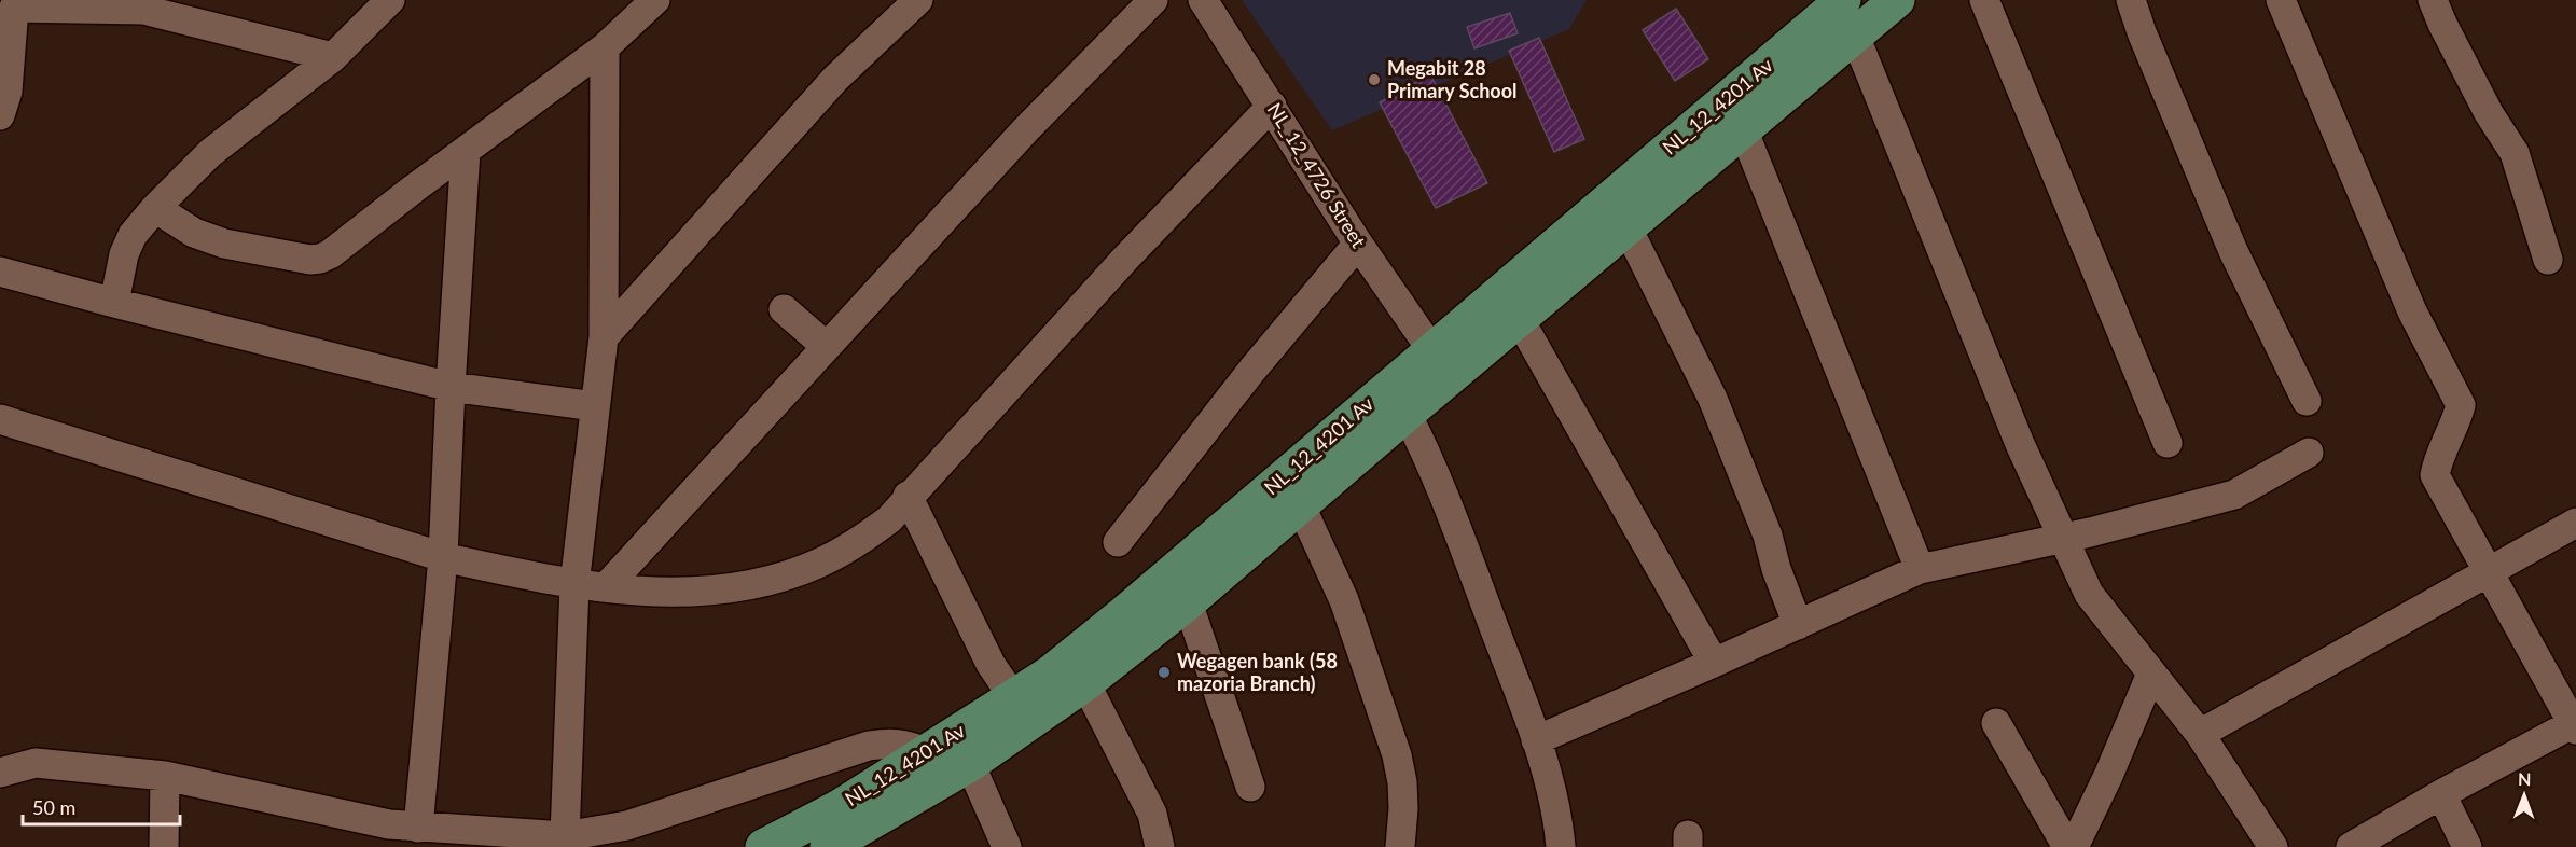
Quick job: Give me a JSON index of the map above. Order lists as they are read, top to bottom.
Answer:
{
  "streets": {
    "main road": ["NL_12_4201 Av"],
    "street": ["NL_12_4726 Street"]
  },
  "crossings": [
    ["NL_12_4201 Av", "NL_12_4726 Street"]
  ],
  "places": ["Megabit 28 Primary School", "Wegagen bank (58 mazoria Branch)"],
  "scale_bar": "50 m",
  "north": "top"
}
